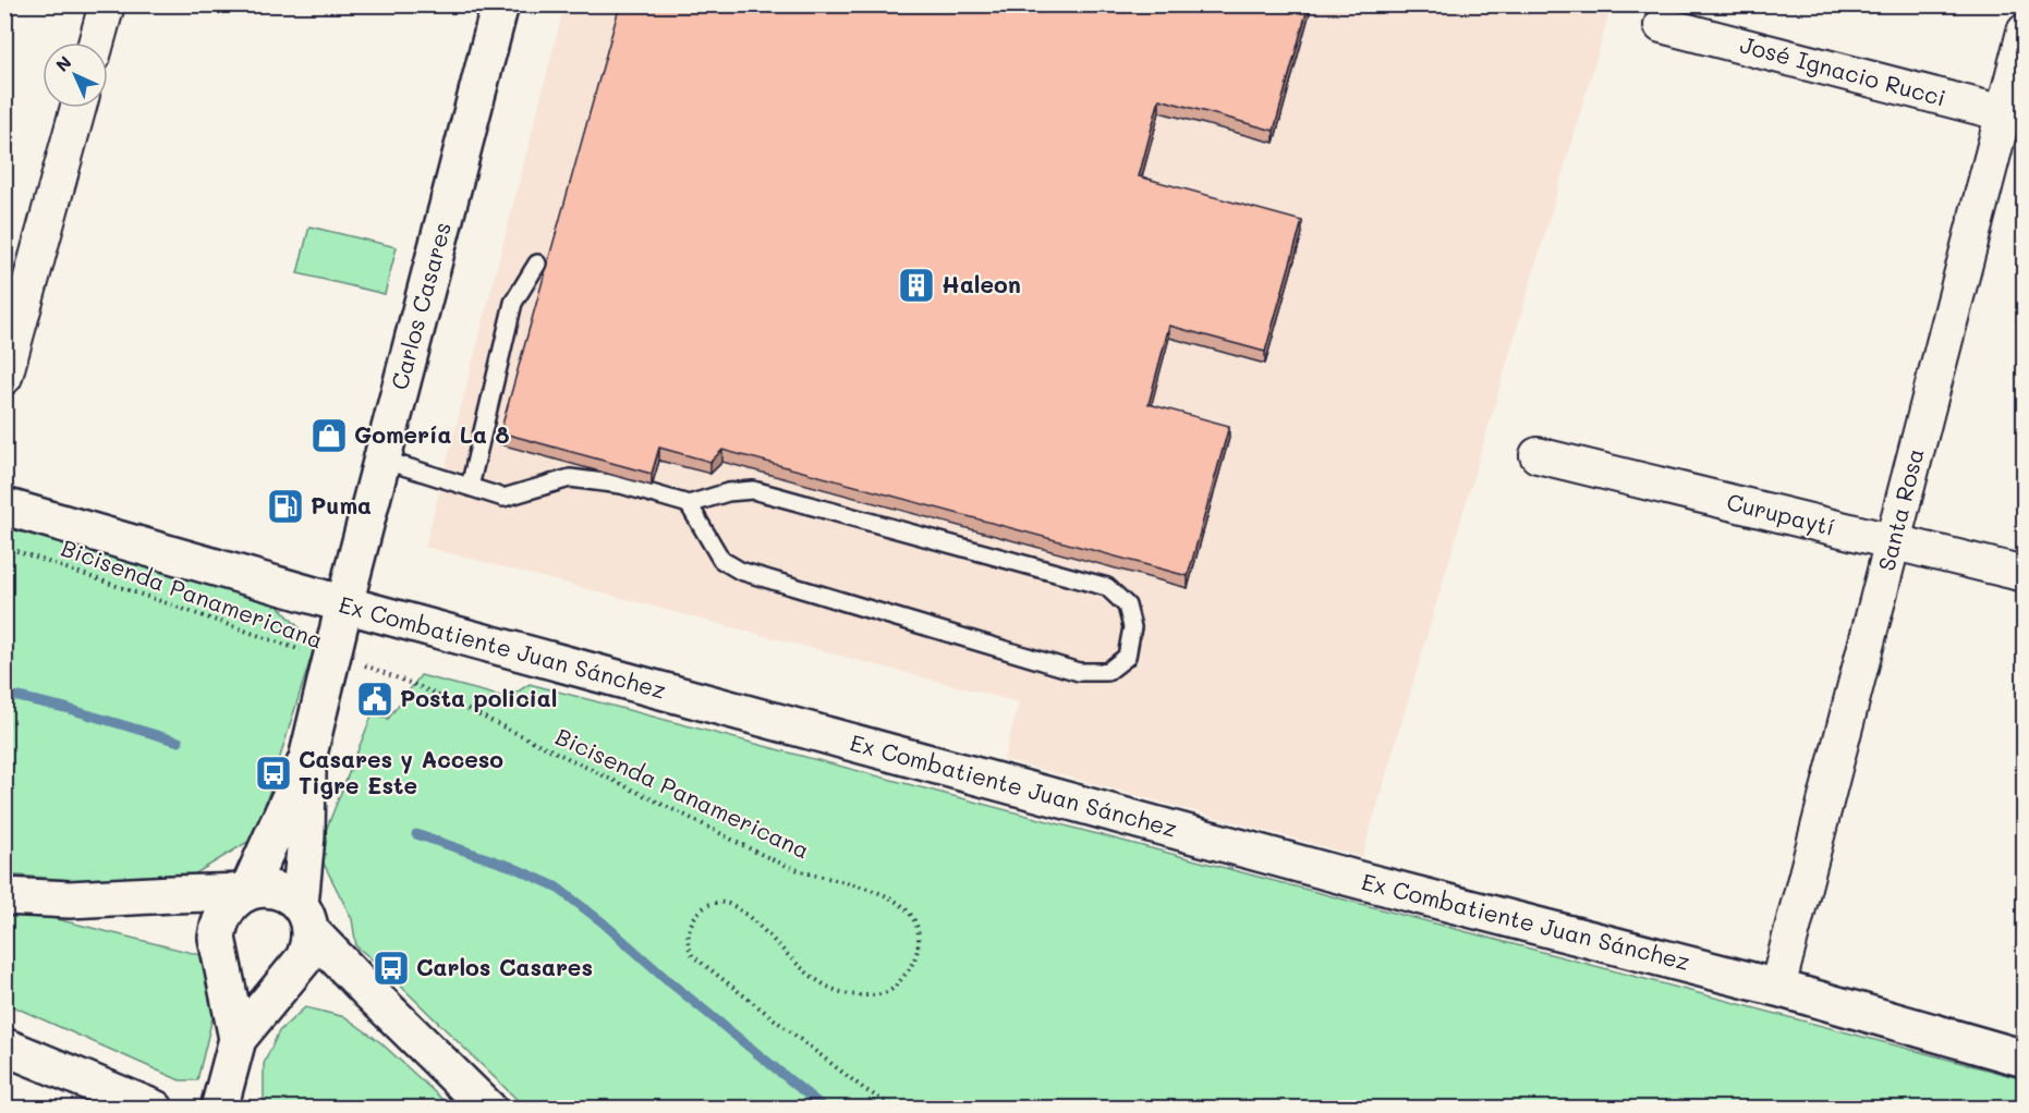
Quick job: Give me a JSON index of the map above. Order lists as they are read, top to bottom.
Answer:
{
  "streets": {
    "main road": ["Carlos Casares", "Ex Combatiente Juan Sánchez"],
    "street": ["José Ignacio Rucci", "Santa Rosa", "Curupaytí"],
    "path": ["Bicisenda Panamericana"]
  },
  "crossings": [
    ["José Ignacio Rucci", "Santa Rosa"],
    ["Carlos Casares", "Bicisenda Panamericana"],
    ["Carlos Casares", "Ex Combatiente Juan Sánchez"],
    ["Santa Rosa", "Curupaytí"],
    ["Santa Rosa", "Ex Combatiente Juan Sánchez"]
  ],
  "places": {
    "building": ["Haleon"],
    "shop": ["Gomería La 8"],
    "fuel station": ["Puma"],
    "public building": ["Posta policial"],
    "bus stop": ["Casares y Acceso Tigre Este", "Carlos Casares"]
  },
  "north": "top left"
}
